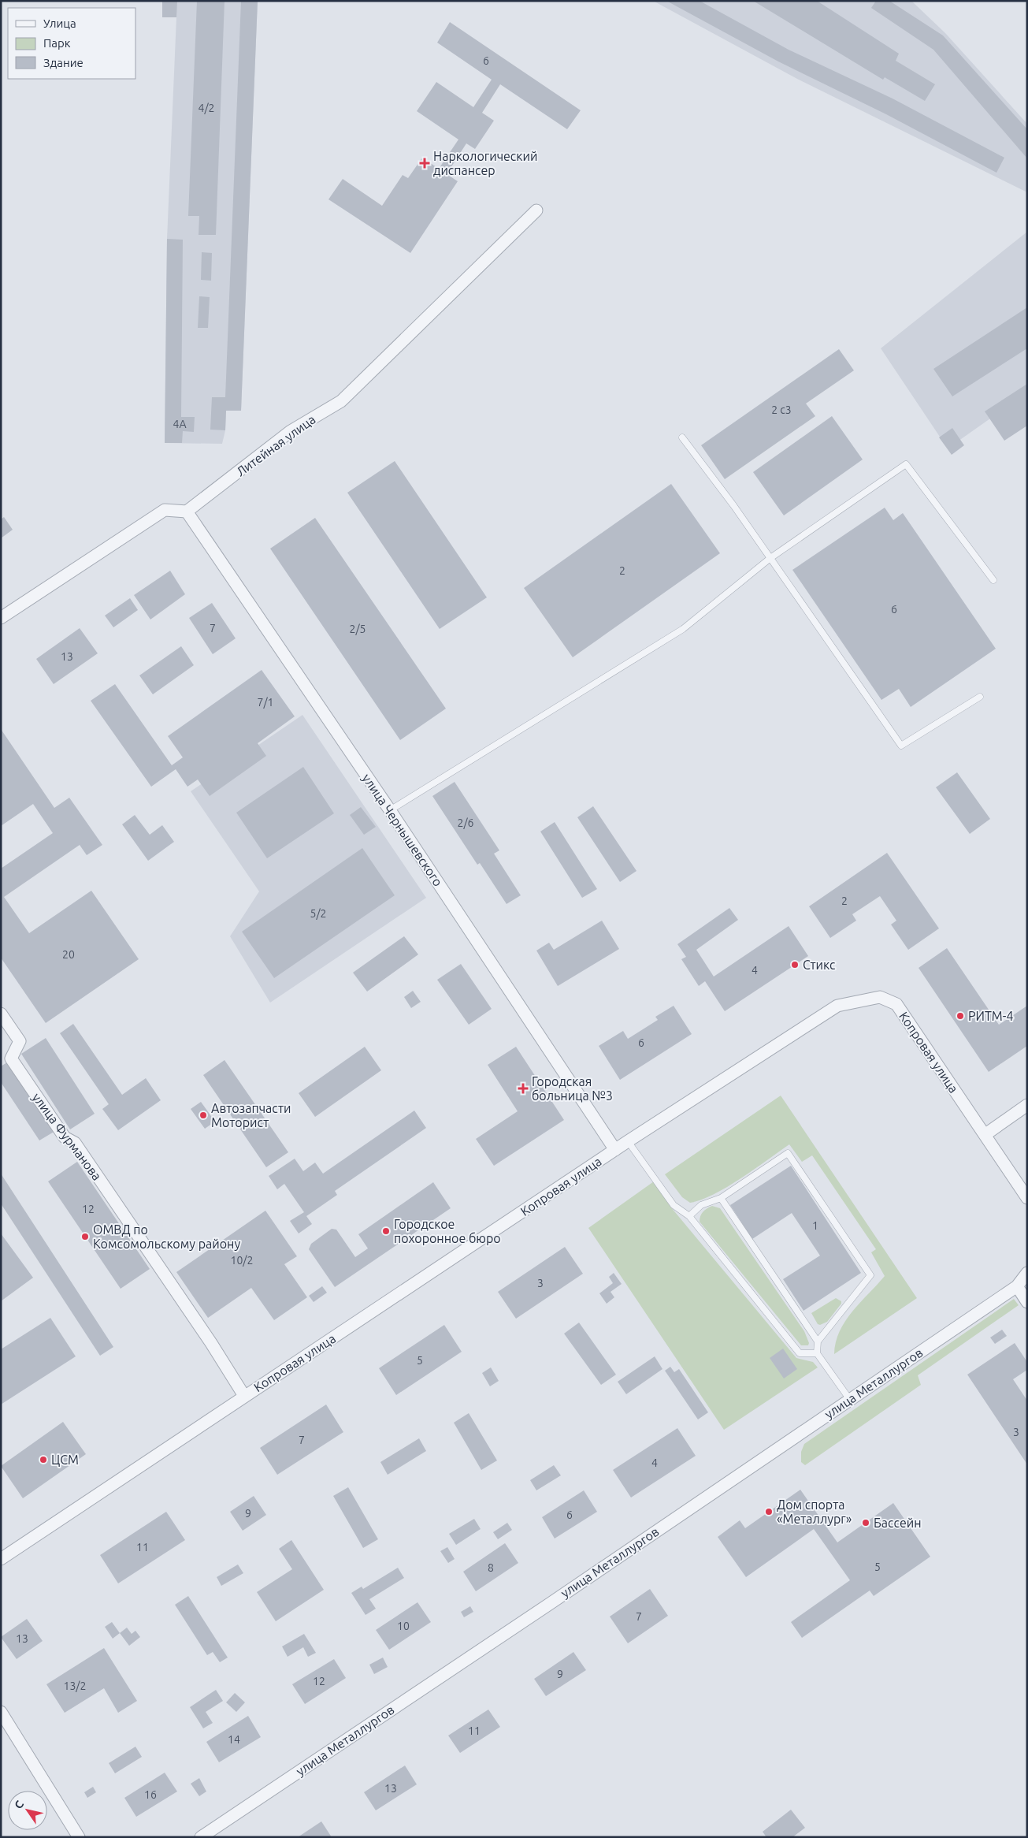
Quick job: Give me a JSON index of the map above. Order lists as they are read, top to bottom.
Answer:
{
  "streets": {
    "street": [
      "Литейная улица",
      "улица Чернышевского",
      "Копровая улица",
      "улица Фурманова",
      "улица Металлургов"
    ]
  },
  "crossings": [
    ["Литейная улица", "улица Чернышевского"],
    ["улица Чернышевского", "Копровая улица"],
    ["Копровая улица", "улица Фурманова"]
  ],
  "places": {
    "health": ["Наркологический диспансер", "Городская больница №3"],
    "other": [
      "Стикс",
      "РИТМ-4",
      "Автозапчасти Моторист",
      "Городское похоронное бюро",
      "ОМВД по Комсомольскому району",
      "ЦСМ",
      "Дом спорта «Металлург»",
      "Бассейн"
    ]
  },
  "house_numbers": [
    "6",
    "4/2",
    "2 с3",
    "4А",
    "2",
    "6",
    "7",
    "2/5",
    "13",
    "7/1",
    "2/6",
    "2",
    "5/2",
    "20",
    "4",
    "6",
    "12",
    "1",
    "10/2",
    "3",
    "5",
    "3",
    "7",
    "4",
    "9",
    "6",
    "11",
    "5",
    "8",
    "7",
    "10",
    "13",
    "9",
    "12",
    "13/2",
    "11",
    "14",
    "13",
    "16"
  ],
  "legend": ["Улица", "Парк", "Здание"],
  "north": "top left"
}
